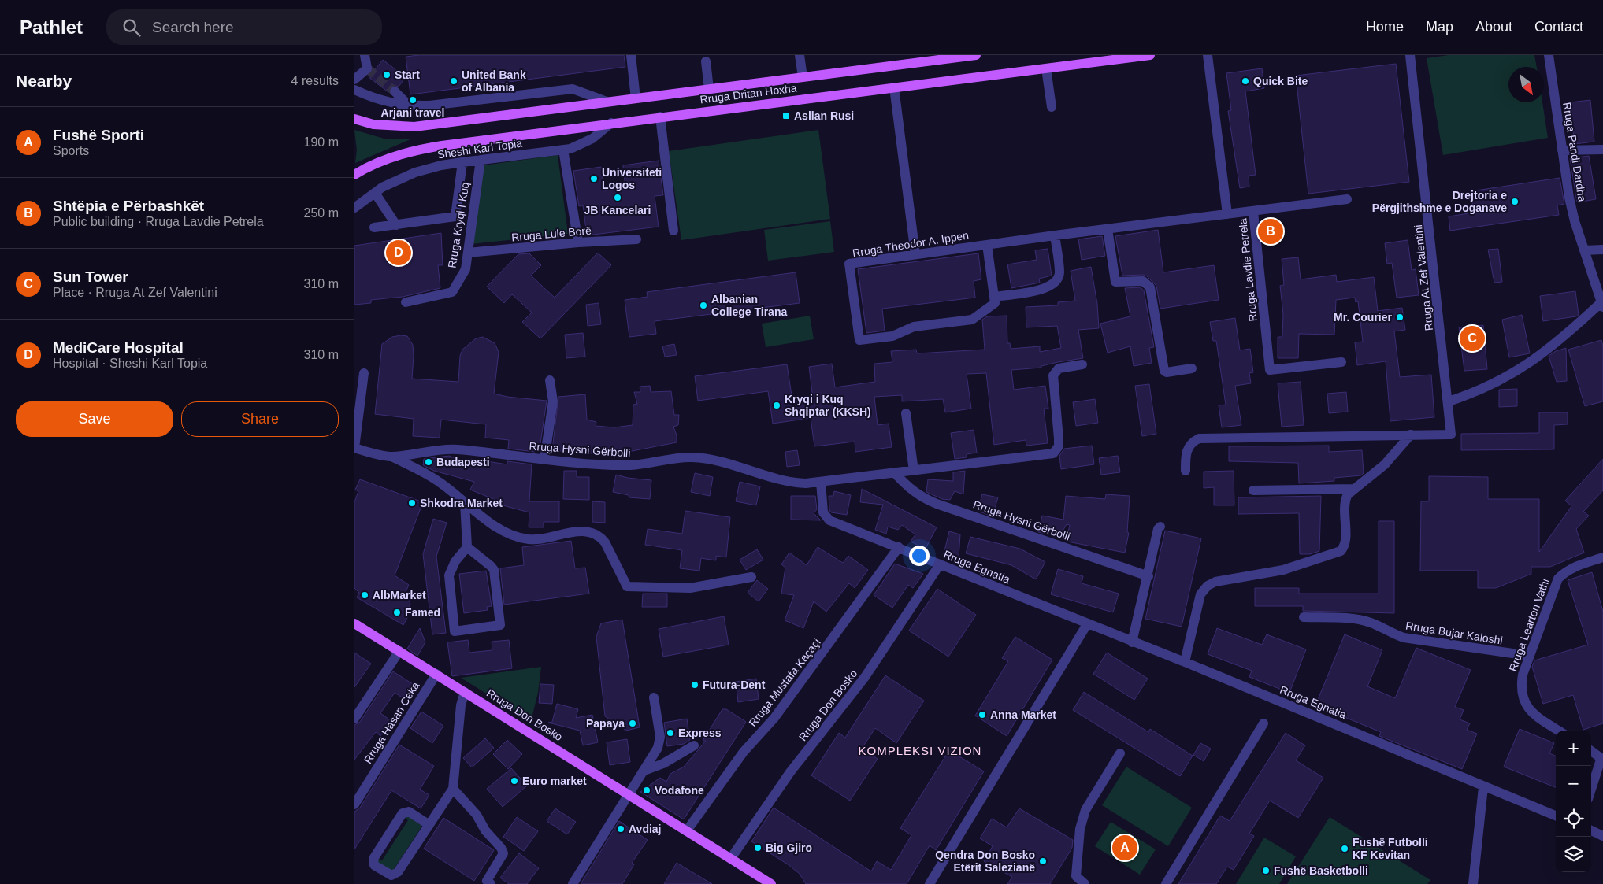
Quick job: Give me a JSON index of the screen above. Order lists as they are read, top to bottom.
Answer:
{
  "streets": {
    "main road": ["Rruga Dritan Hoxha", "Rruga Don Bosko"],
    "street": [
      "Sheshi Karl Topia",
      "Rruga Pandi Dardha",
      "Rruga Kryqi I Kuq",
      "Rruga Lule Borë",
      "Rruga Theodor A. Ippen",
      "Rruga Lavdie Petrela",
      "Rruga At Zef Valentini",
      "Rruga Hysni Gërbolli",
      "Rruga Egnatia",
      "Rruga Learton Vathi",
      "Rruga Bujar Kaloshi",
      "Rruga Mustafa Kaçaçi",
      "Rruga Hasan Ceka"
    ]
  },
  "crossings": [
    ["Rruga Dritan Hoxha", "Sheshi Karl Topia"],
    ["Sheshi Karl Topia", "Rruga Kryqi I Kuq"],
    ["Rruga Pandi Dardha", "Rruga At Zef Valentini"],
    ["Rruga Kryqi I Kuq", "Rruga Lule Borë"],
    ["Rruga Theodor A. Ippen", "Rruga Lavdie Petrela"],
    ["Rruga Hysni Gërbolli", "Rruga Egnatia"],
    ["Rruga Egnatia", "Rruga Mustafa Kaçaçi"],
    ["Rruga Egnatia", "Rruga Don Bosko"],
    ["Rruga Learton Vathi", "Rruga Bujar Kaloshi"],
    ["Rruga Mustafa Kaçaçi", "Rruga Don Bosko"],
    ["Rruga Don Bosko", "Rruga Hasan Ceka"]
  ],
  "districts": ["KOMPLEKSI VIZION"],
  "places": {
    "other": [
      "Start",
      "United Bank of Albania",
      "Quick Bite",
      "Arjani travel",
      "Universiteti Logos",
      "JB Kancelari",
      "Drejtoria e Përgjithshme e Doganave",
      "Albanian College Tirana",
      "Mr. Courier",
      "Kryqi i Kuq Shqiptar (KKSH)",
      "Budapesti",
      "Shkodra Market",
      "AlbMarket",
      "Famed",
      "Futura-Dent",
      "Anna Market",
      "Papaya",
      "Express",
      "Euro market",
      "Vodafone",
      "Avdiaj",
      "Big Gjiro",
      "Fushë Futbolli KF Kevitan",
      "Qendra Don Bosko Etërit Salezianë",
      "Fushë Basketbolli"
    ],
    "transit": ["Asllan Rusi"]
  },
  "north": "bottom right",
  "page": {
    "header": "Pathlet",
    "search": "Search here",
    "nav": [
      "Home",
      "Map",
      "About",
      "Contact"
    ],
    "heading": ["Nearby", "4 results"],
    "list": [
      {
        "mark": "A",
        "name": "Fushë Sporti",
        "note": "Sports",
        "value": "190 m"
      },
      {
        "mark": "B",
        "name": "Shtëpia e Përbashkët",
        "note": "Public building · Rruga Lavdie Petrela",
        "value": "250 m"
      },
      {
        "mark": "C",
        "name": "Sun Tower",
        "note": "Place · Rruga At Zef Valentini",
        "value": "310 m"
      },
      {
        "mark": "D",
        "name": "MediCare Hospital",
        "note": "Hospital · Sheshi Karl Topia",
        "value": "310 m"
      }
    ],
    "pins": [
      "B",
      "D",
      "C",
      "A"
    ],
    "buttons": ["Save", "Share"],
    "map_buttons": ["+", "−"]
  }
}
